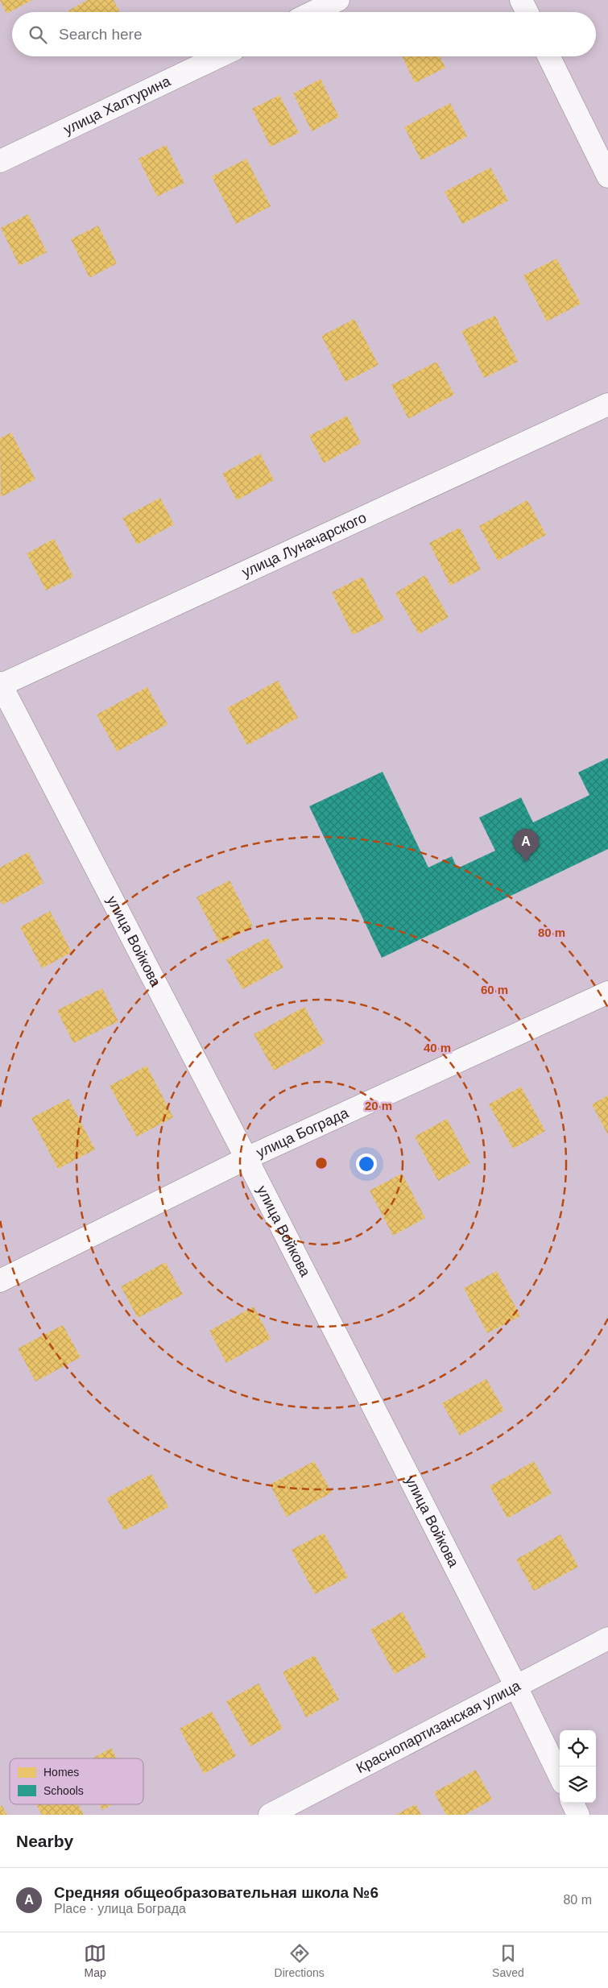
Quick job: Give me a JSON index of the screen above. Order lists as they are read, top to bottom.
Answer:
{
  "streets": {
    "street": [
      "улица Халтурина",
      "улица Луначарского",
      "улица Войкова",
      "улица Бограда",
      "Краснопартизанская улица"
    ]
  },
  "crossings": [
    ["улица Луначарского", "улица Войкова"],
    ["улица Войкова", "улица Бограда"],
    ["улица Войкова", "Краснопартизанская улица"]
  ],
  "legend": ["Homes", "Schools"],
  "page": {
    "search": "Search here",
    "pins": "A",
    "heading": "Nearby",
    "list": [
      {
        "mark": "A",
        "name": "Средняя общеобразовательная школа №6",
        "note": "Place · улица Бограда",
        "value": "80 m"
      }
    ],
    "nav": ["Map", "Directions", "Saved"]
  },
  "rings": [
    "80 m",
    "60 m",
    "40 m",
    "20 m"
  ]
}
